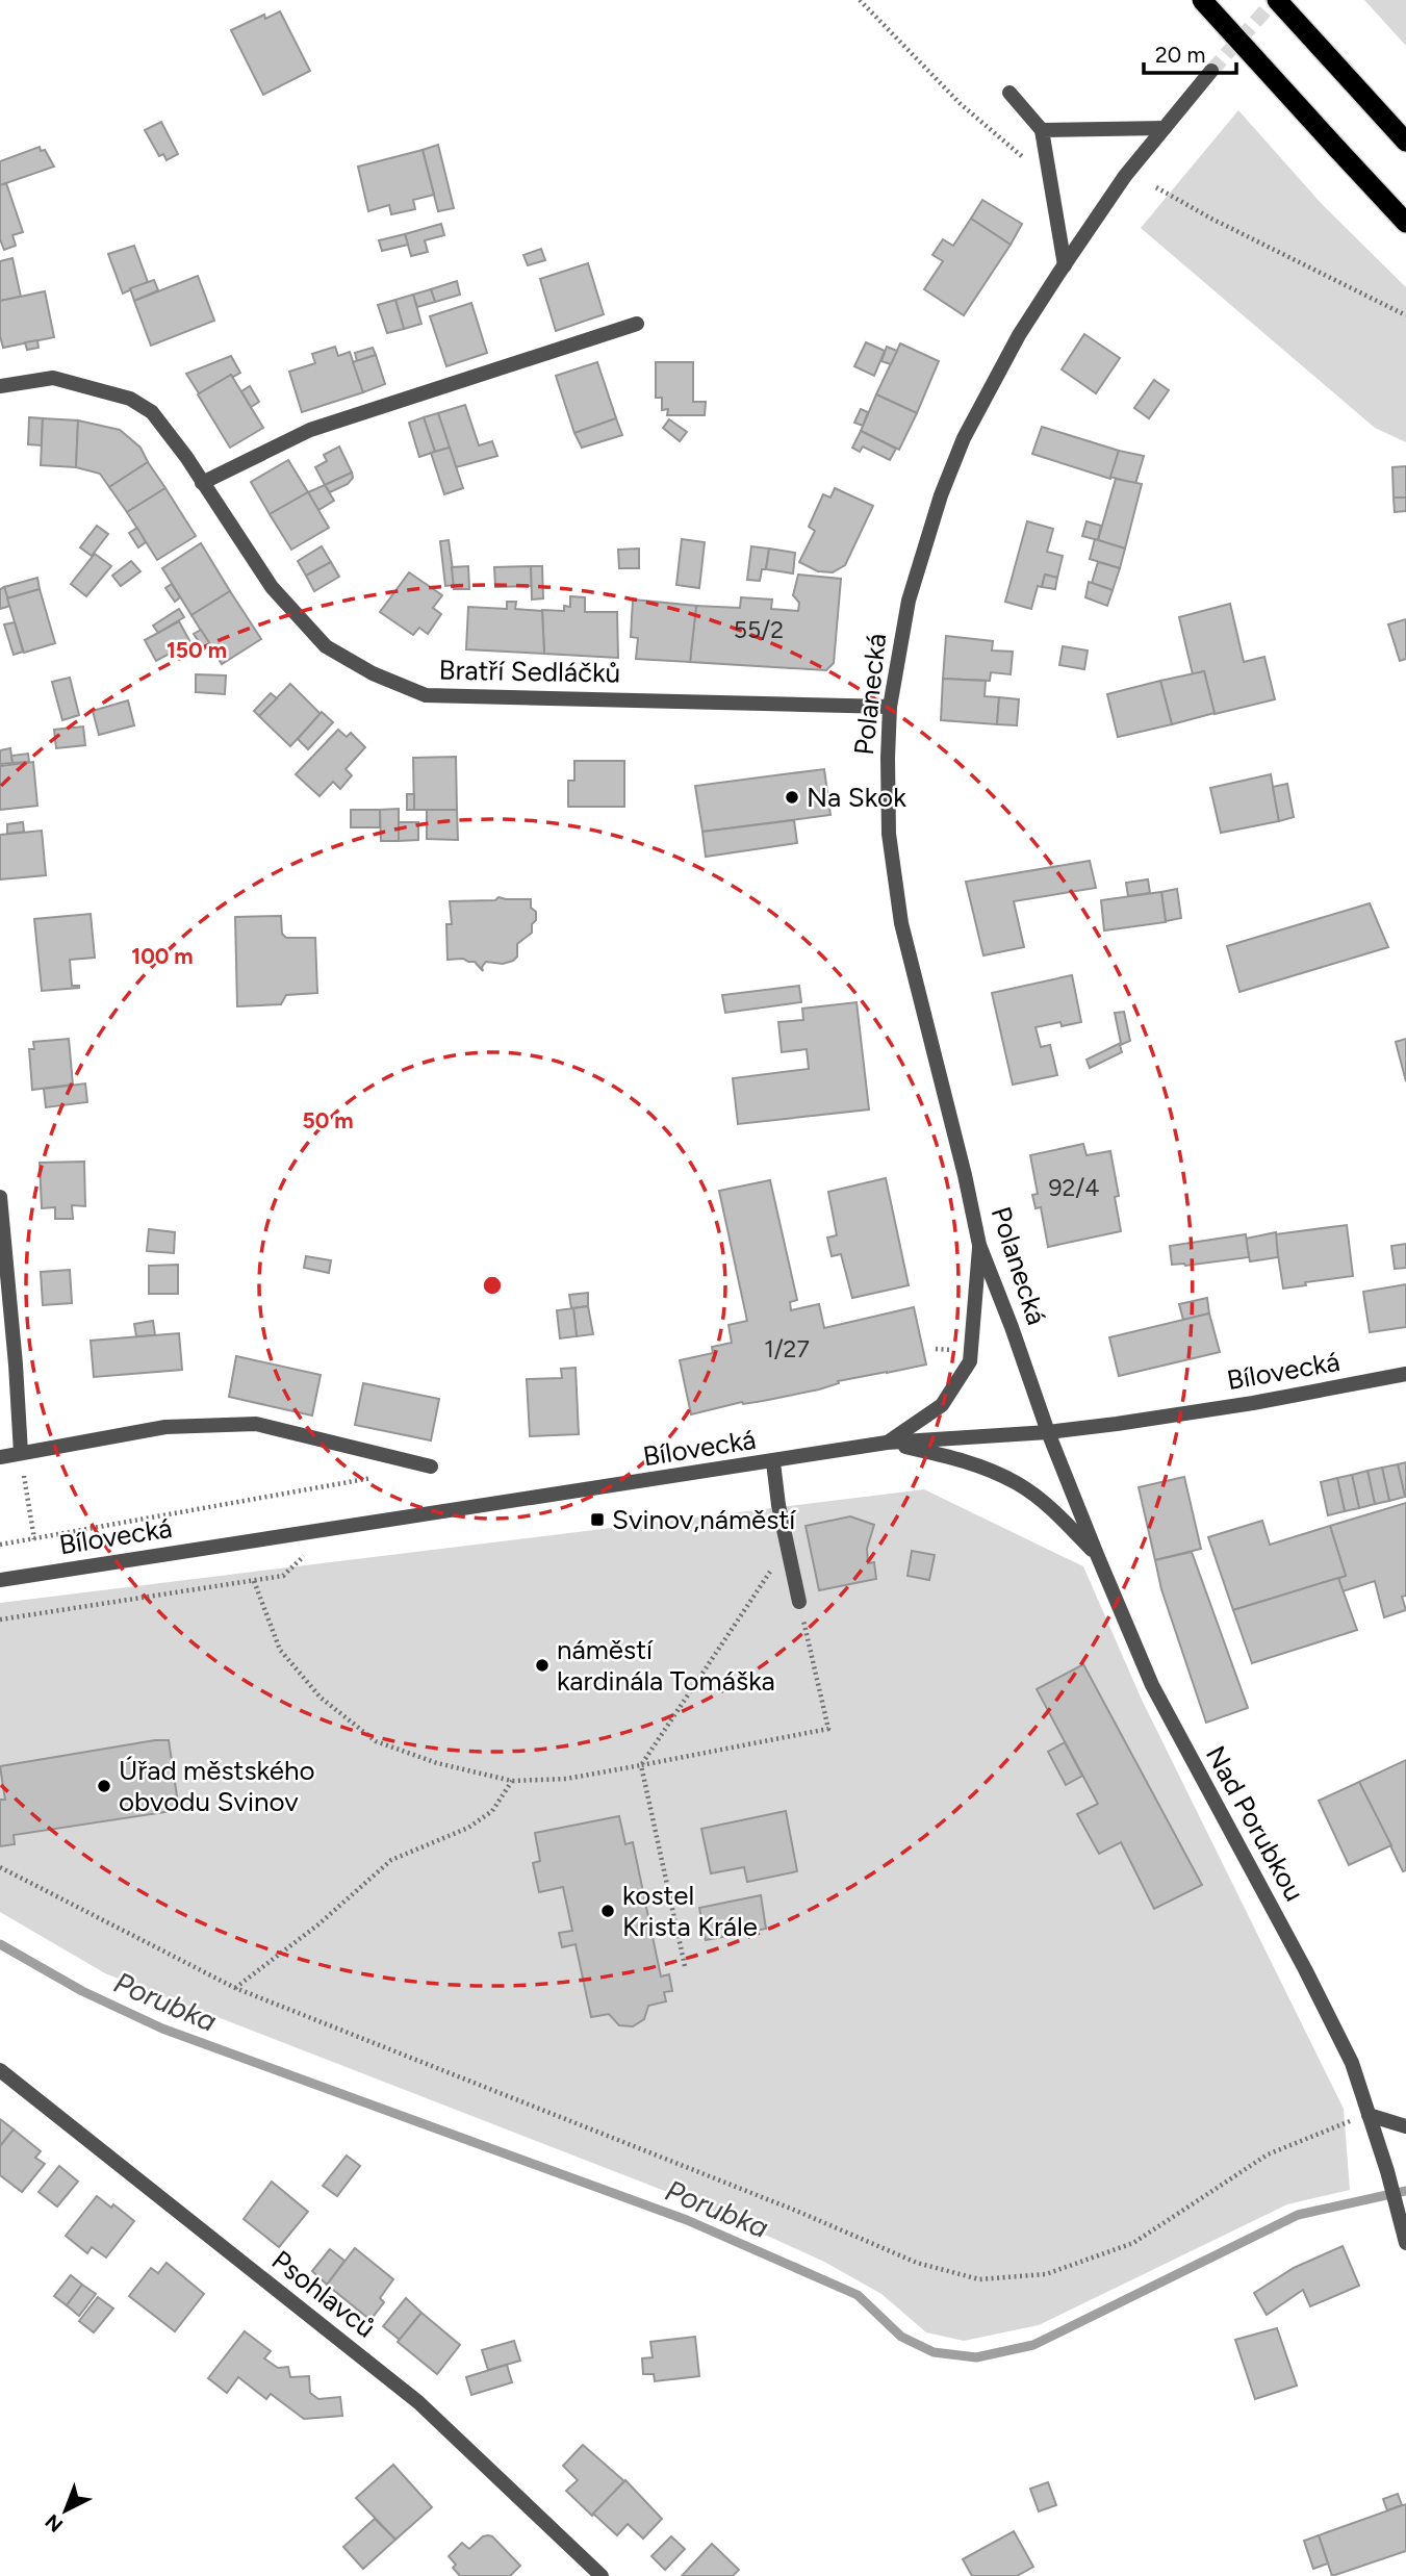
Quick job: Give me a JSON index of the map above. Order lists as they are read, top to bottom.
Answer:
{
  "streets": {
    "street": [
      "Bratří Sedláčků",
      "Polanecká",
      "Bílovecká",
      "Nad Porubkou",
      "Psohlavců"
    ]
  },
  "crossings": [
    ["Bratří Sedláčků", "Polanecká"],
    ["Polanecká", "Bílovecká"],
    ["Polanecká", "Nad Porubkou"],
    ["Bílovecká", "Nad Porubkou"]
  ],
  "water": ["Porubka"],
  "places": {
    "other": [
      "Na Skok",
      "náměstí kardinála Tomáška",
      "Úřad městského obvodu Svinov",
      "kostel Krista Krále"
    ],
    "transit": ["Svinov,náměstí"]
  },
  "house_numbers": ["55/2", "92/4", "1/27"],
  "scale_bar": "20 m",
  "north": "bottom left",
  "rings": ["150 m", "100 m", "50 m"]
}
